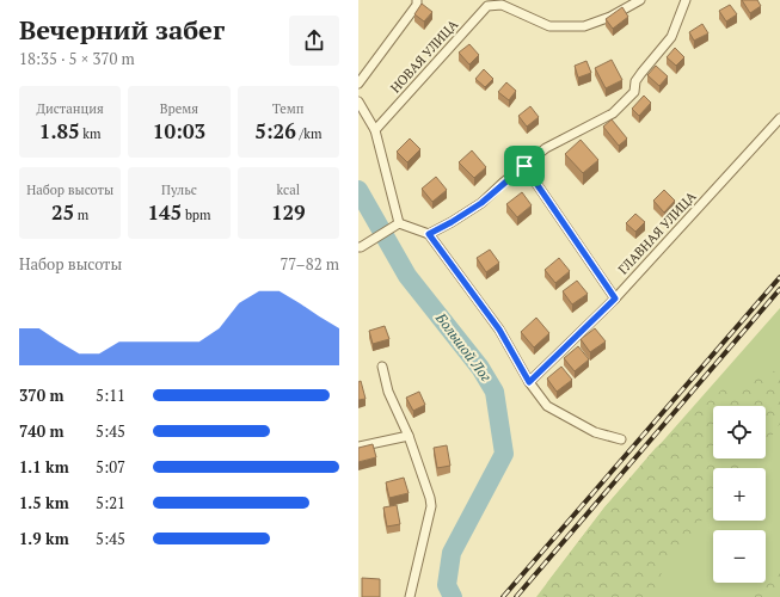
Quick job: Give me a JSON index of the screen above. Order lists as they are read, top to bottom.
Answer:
{
  "streets": {
    "street": ["НОВАЯ УЛИЦА", "ГЛАВНАЯ УЛИЦА"]
  },
  "water": ["Большой Лог"],
  "page": {
    "heading": ["Вечерний забег", "18:35 · 5 × 370 m"],
    "stats": [
      ["Дистанция", "1.85 km"],
      ["Время", "10:03"],
      ["Темп", "5:26 /km"],
      ["Набор высоты", "25 m"],
      ["Пульс", "145 bpm"],
      ["kcal", "129"]
    ],
    "chart": ["Набор высоты", "77–82 m"],
    "list": [
      {
        "name": "370 m",
        "note": "5:11"
      },
      {
        "name": "740 m",
        "note": "5:45"
      },
      {
        "name": "1.1 km",
        "note": "5:07"
      },
      {
        "name": "1.5 km",
        "note": "5:21"
      },
      {
        "name": "1.9 km",
        "note": "5:45"
      }
    ],
    "map_buttons": ["+", "−"]
  }
}
